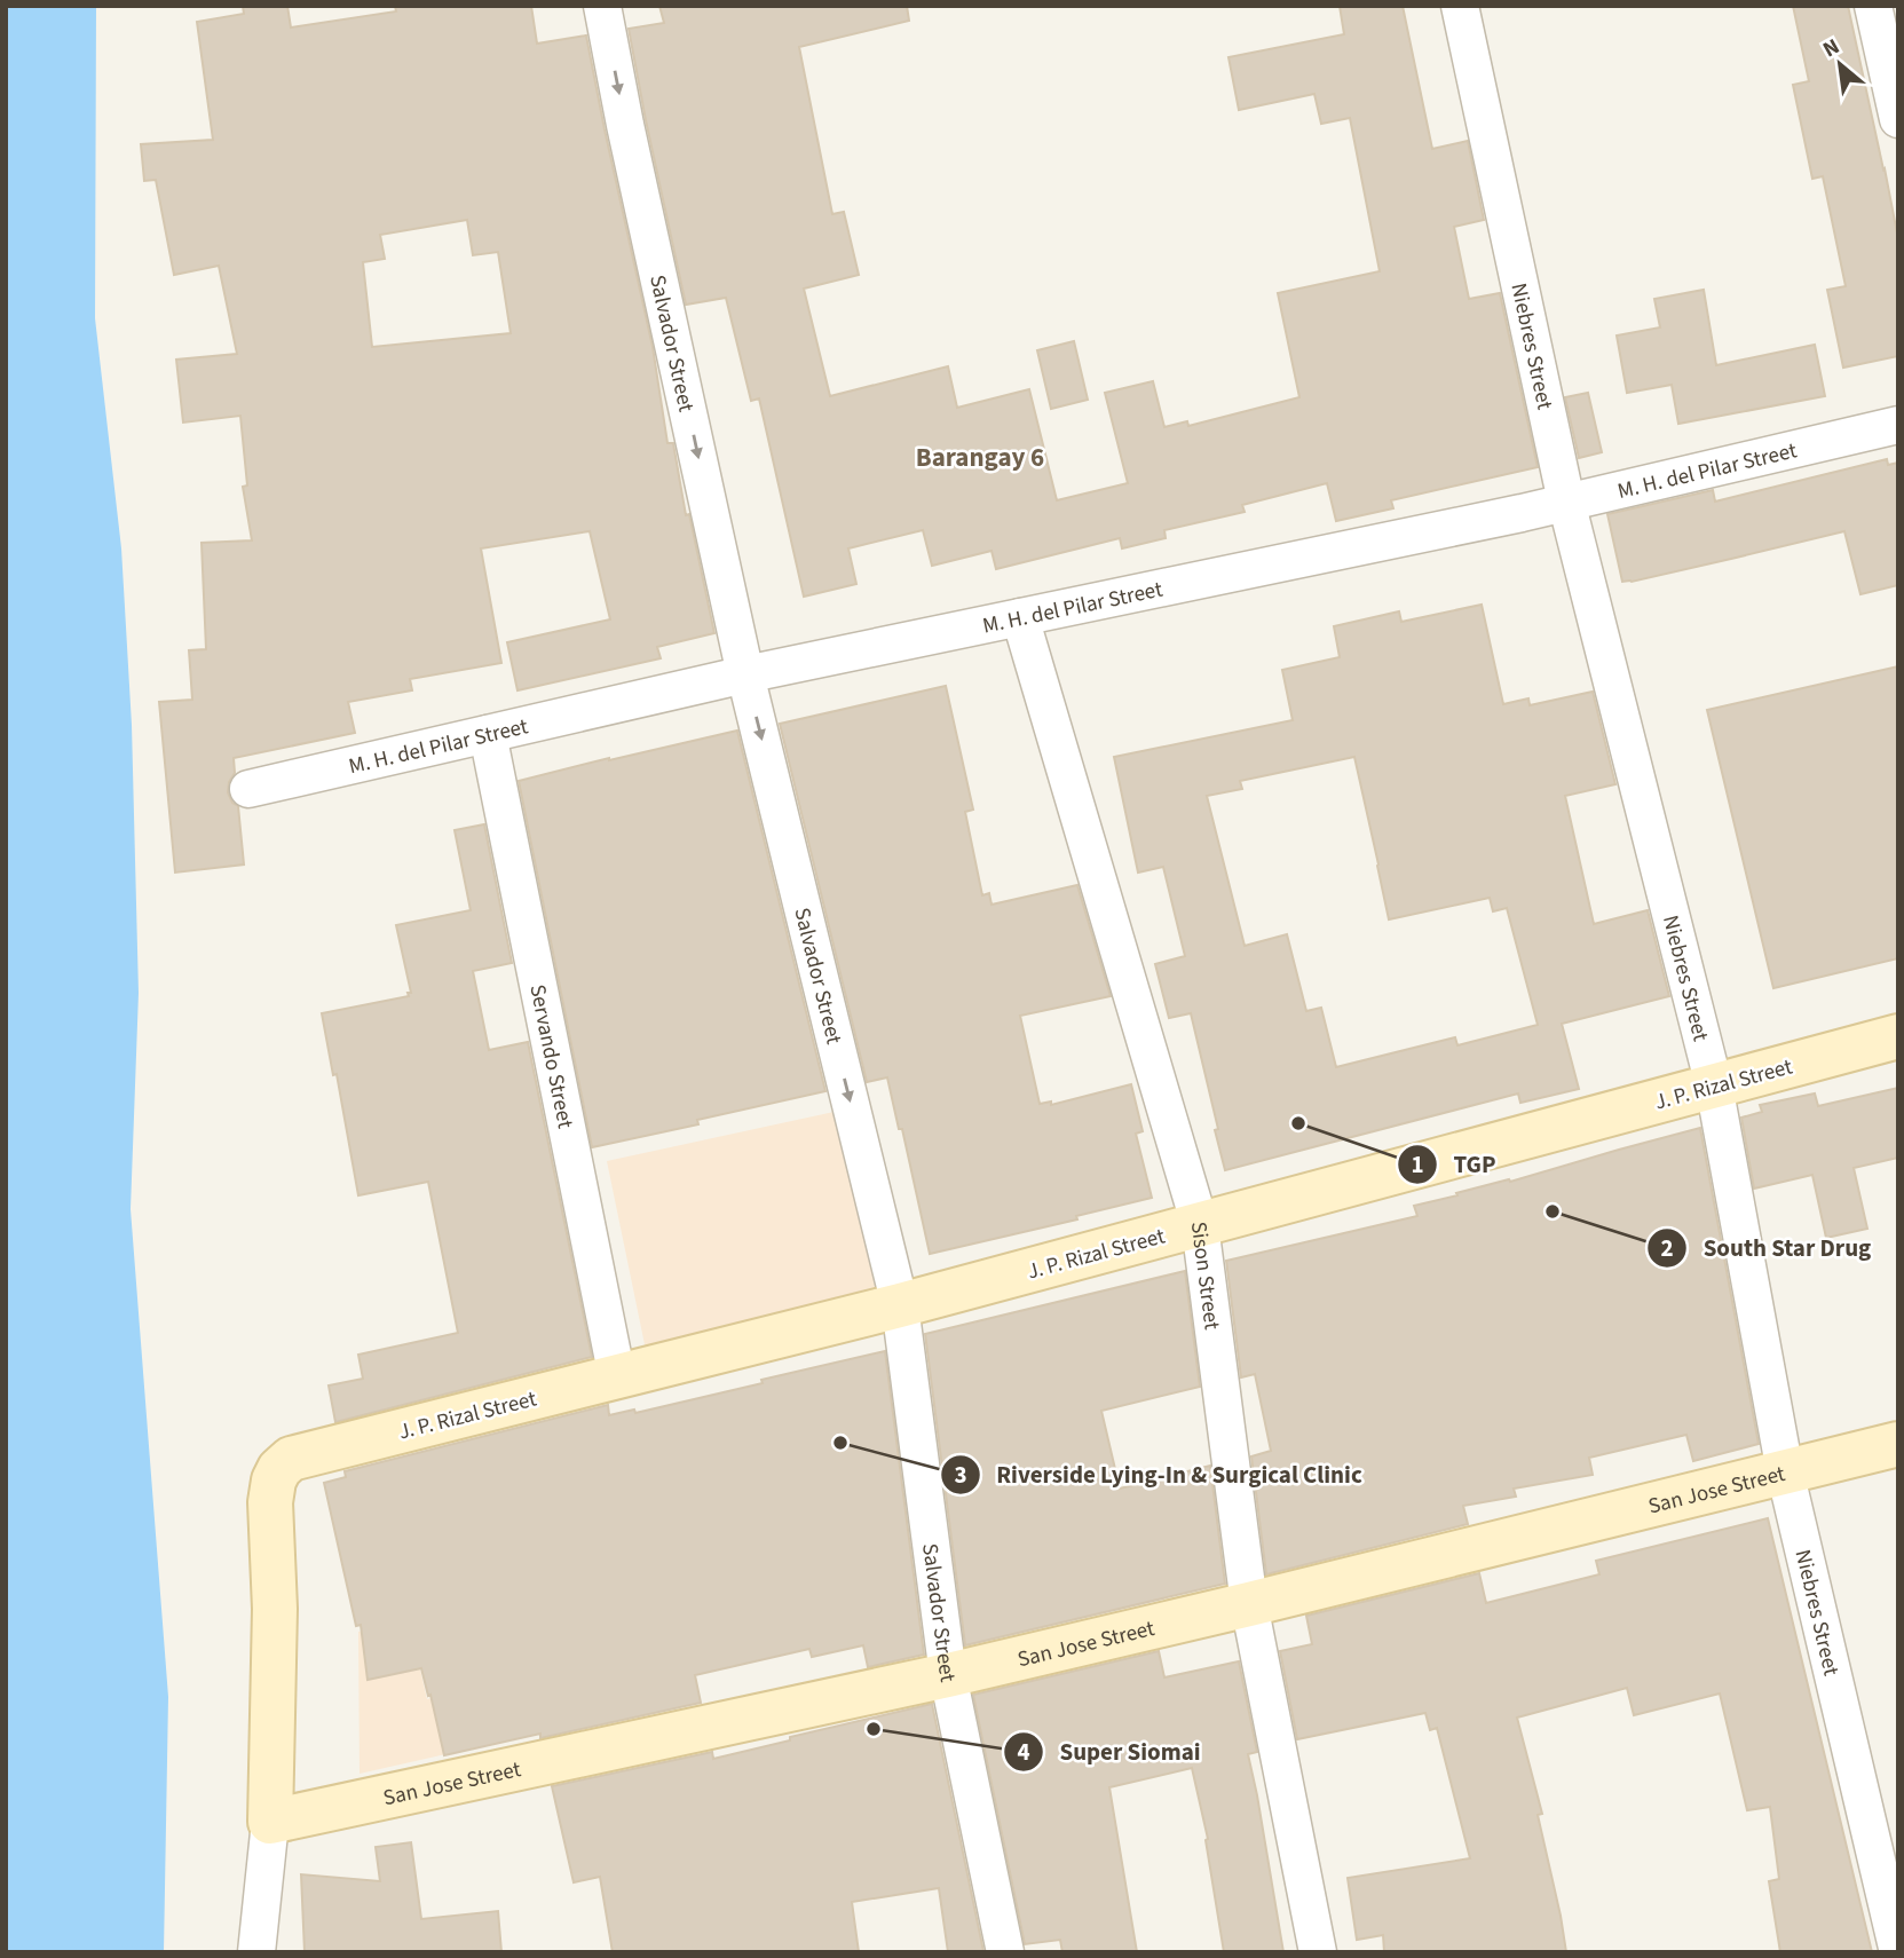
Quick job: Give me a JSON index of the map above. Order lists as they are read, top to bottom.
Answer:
{
  "streets": {
    "street": [
      "Salvador Street",
      "Niebres Street",
      "M. H. del Pilar Street",
      "Servando Street",
      "J. P. Rizal Street",
      "Sison Street",
      "San Jose Street"
    ]
  },
  "crossings": [
    ["Salvador Street", "M. H. del Pilar Street"],
    ["Salvador Street", "J. P. Rizal Street"],
    ["Salvador Street", "San Jose Street"],
    ["Niebres Street", "M. H. del Pilar Street"],
    ["Niebres Street", "J. P. Rizal Street"],
    ["Niebres Street", "San Jose Street"],
    ["M. H. del Pilar Street", "Servando Street"],
    ["M. H. del Pilar Street", "Sison Street"],
    ["Servando Street", "J. P. Rizal Street"],
    ["J. P. Rizal Street", "Sison Street"],
    ["J. P. Rizal Street", "San Jose Street"],
    ["Sison Street", "San Jose Street"]
  ],
  "one_way": ["Salvador Street"],
  "districts": ["Barangay 6"],
  "places": [
    "TGP",
    "South Star Drug",
    "Riverside Lying-In & Surgical Clinic",
    "Super Siomai"
  ],
  "north": "top left"
}
